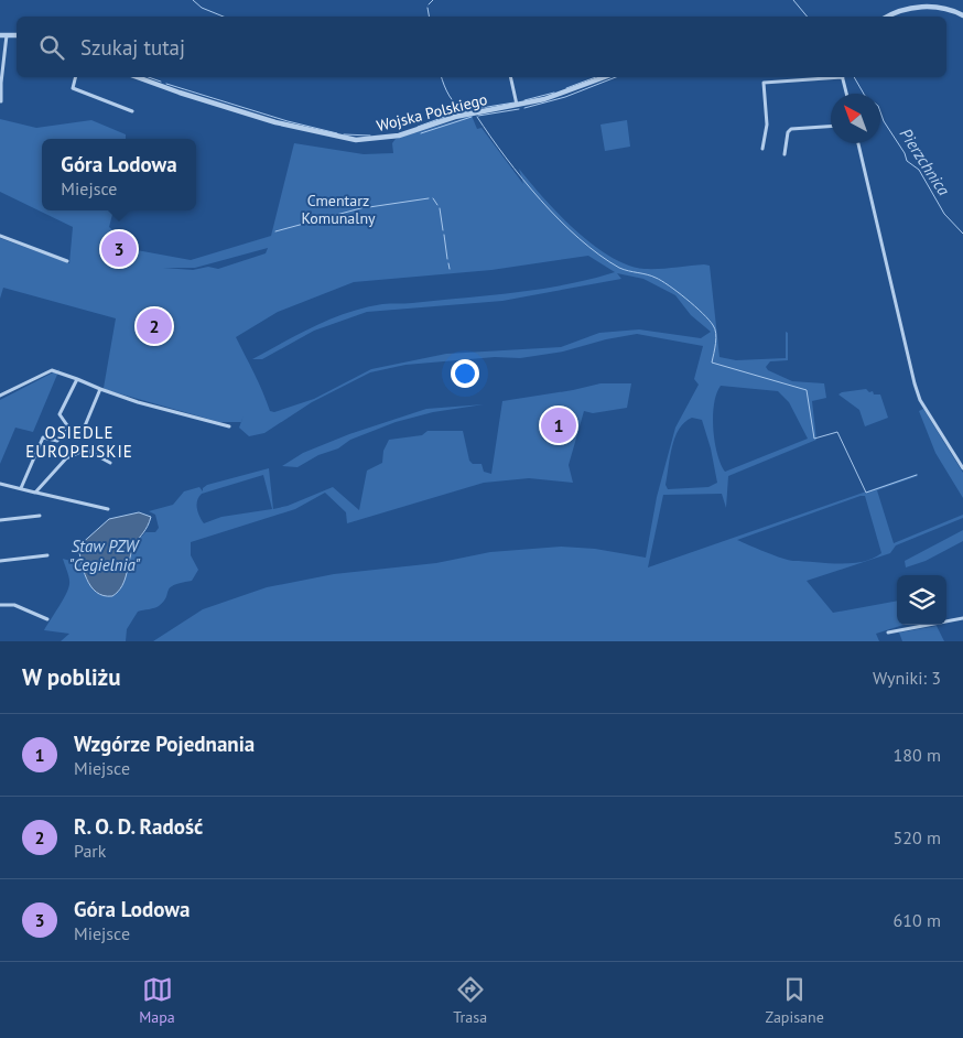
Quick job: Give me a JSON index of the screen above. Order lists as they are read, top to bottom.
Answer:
{
  "streets": {
    "street": ["Wojska Polskiego"]
  },
  "districts": ["OSIEDLE EUROPEJSKIE"],
  "water": ["Pierzchnica", "Staw PZW \"Cegielnia\""],
  "parks": ["Cmentarz Komunalny"],
  "north": "top left",
  "page": {
    "search": "Szukaj tutaj",
    "popup": ["Góra Lodowa", "Miejsce"],
    "pins": ["3", "2", "1"],
    "heading": ["W pobliżu", "Wyniki: 3"],
    "list": [
      {
        "mark": "1",
        "name": "Wzgórze Pojednania",
        "note": "Miejsce",
        "value": "180 m"
      },
      {
        "mark": "2",
        "name": "R. O. D. Radość",
        "note": "Park",
        "value": "520 m"
      },
      {
        "mark": "3",
        "name": "Góra Lodowa",
        "note": "Miejsce",
        "value": "610 m"
      }
    ],
    "nav": ["Mapa", "Trasa", "Zapisane"]
  }
}
